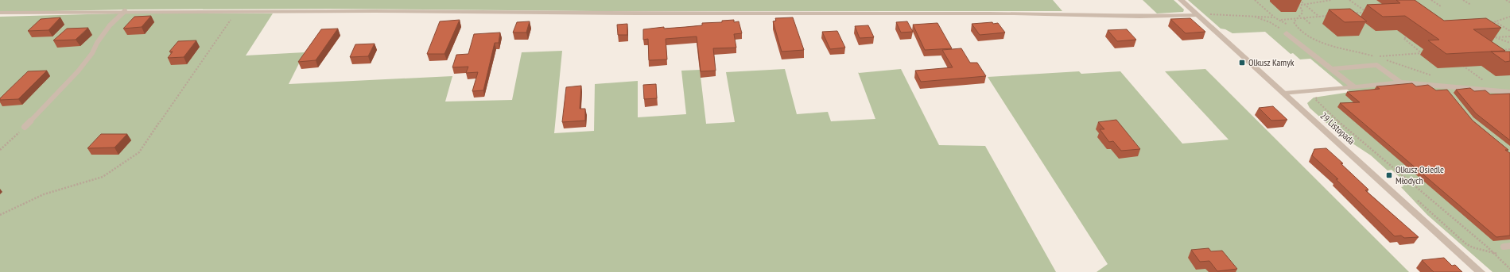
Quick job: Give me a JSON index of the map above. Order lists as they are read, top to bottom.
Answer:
{
  "streets": {
    "street": ["29 Listopada"]
  },
  "places": {
    "transit": ["Olkusz Kamyk", "Olkusz Osiedle Młodych"]
  }
}
